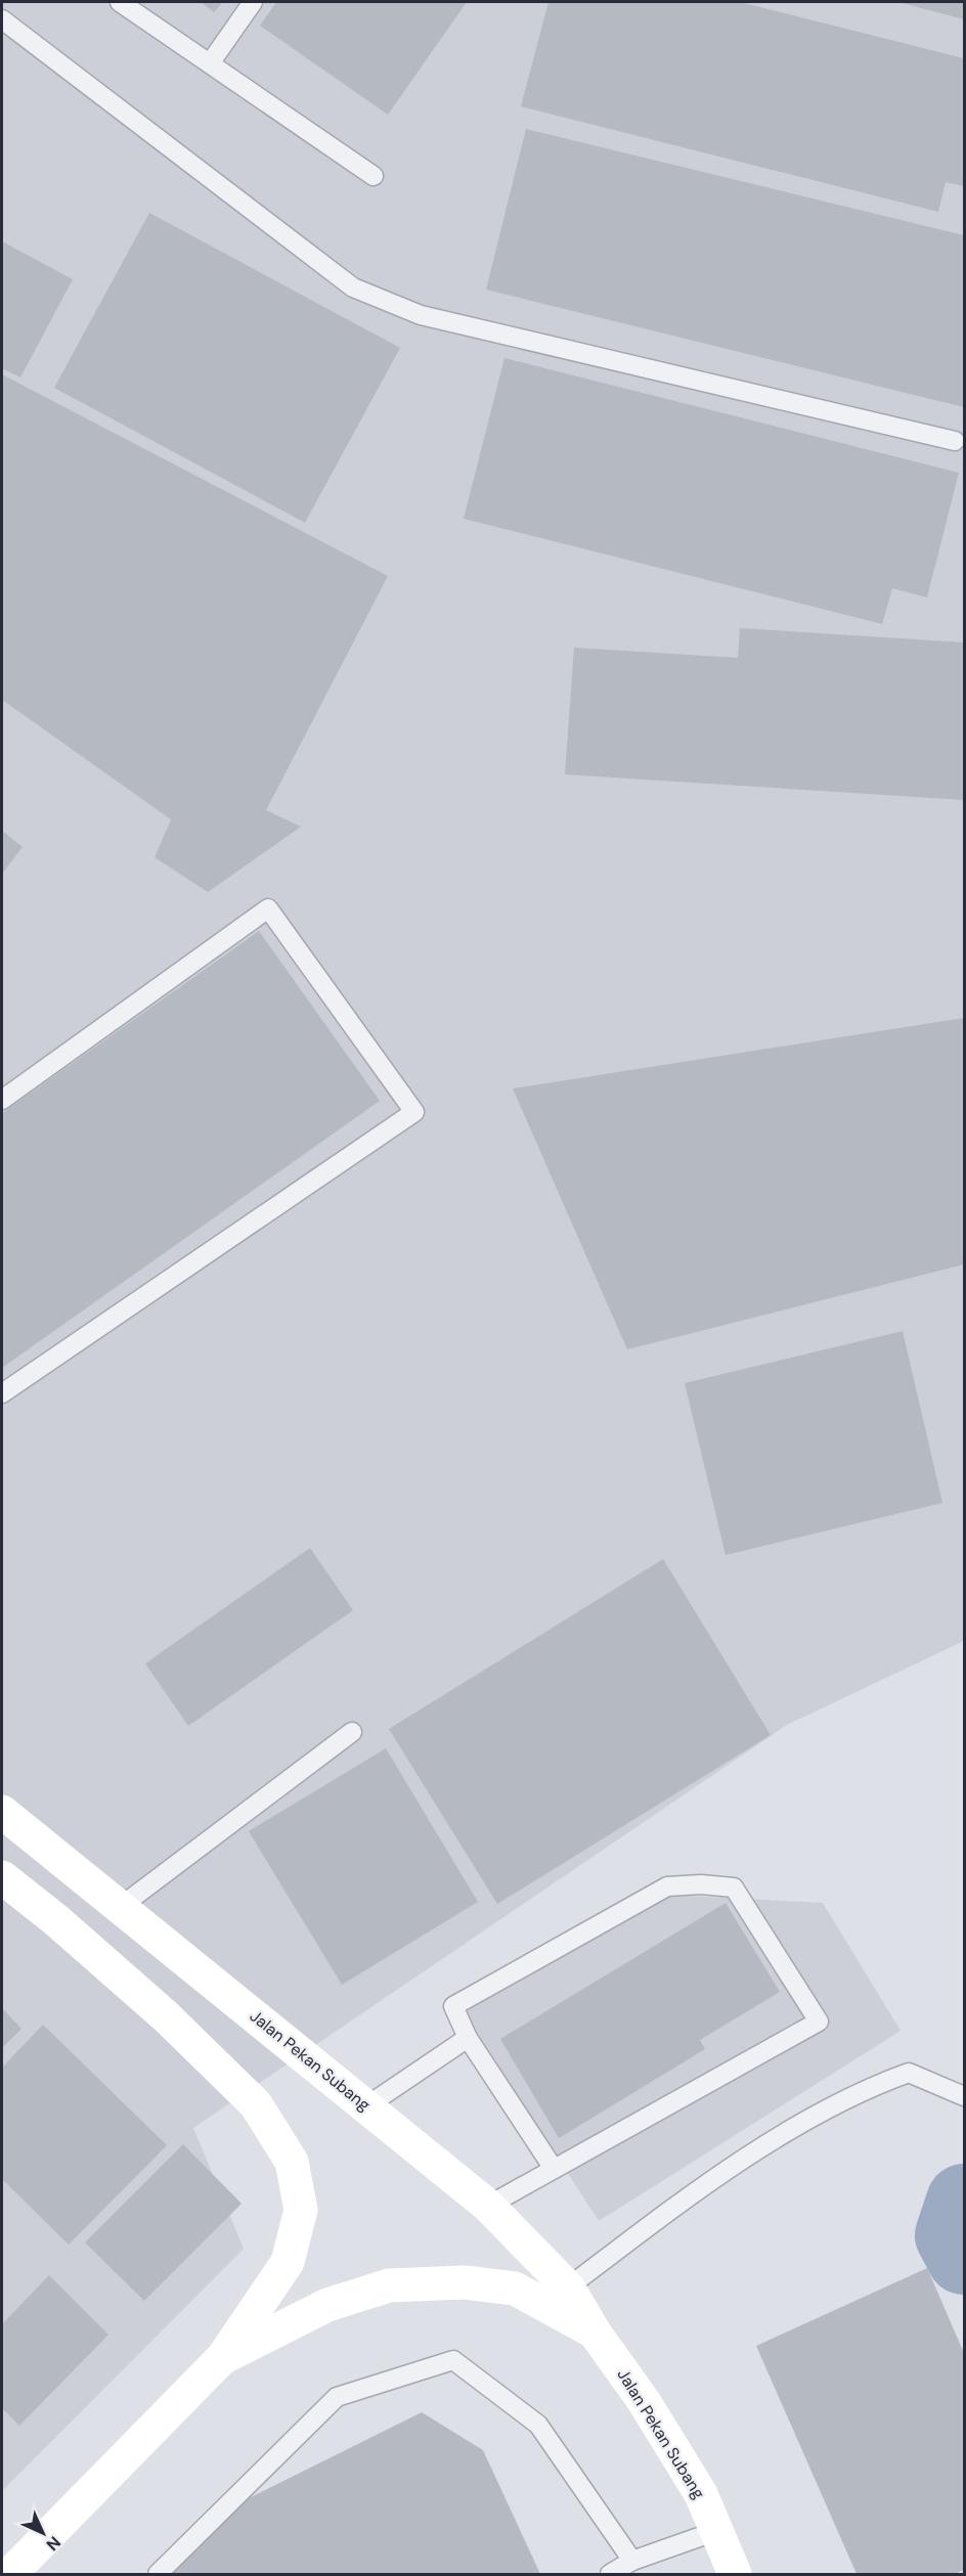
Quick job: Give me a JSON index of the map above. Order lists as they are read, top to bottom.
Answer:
{
  "streets": {
    "main road": ["Jalan Pekan Subang"]
  },
  "north": "bottom right"
}
